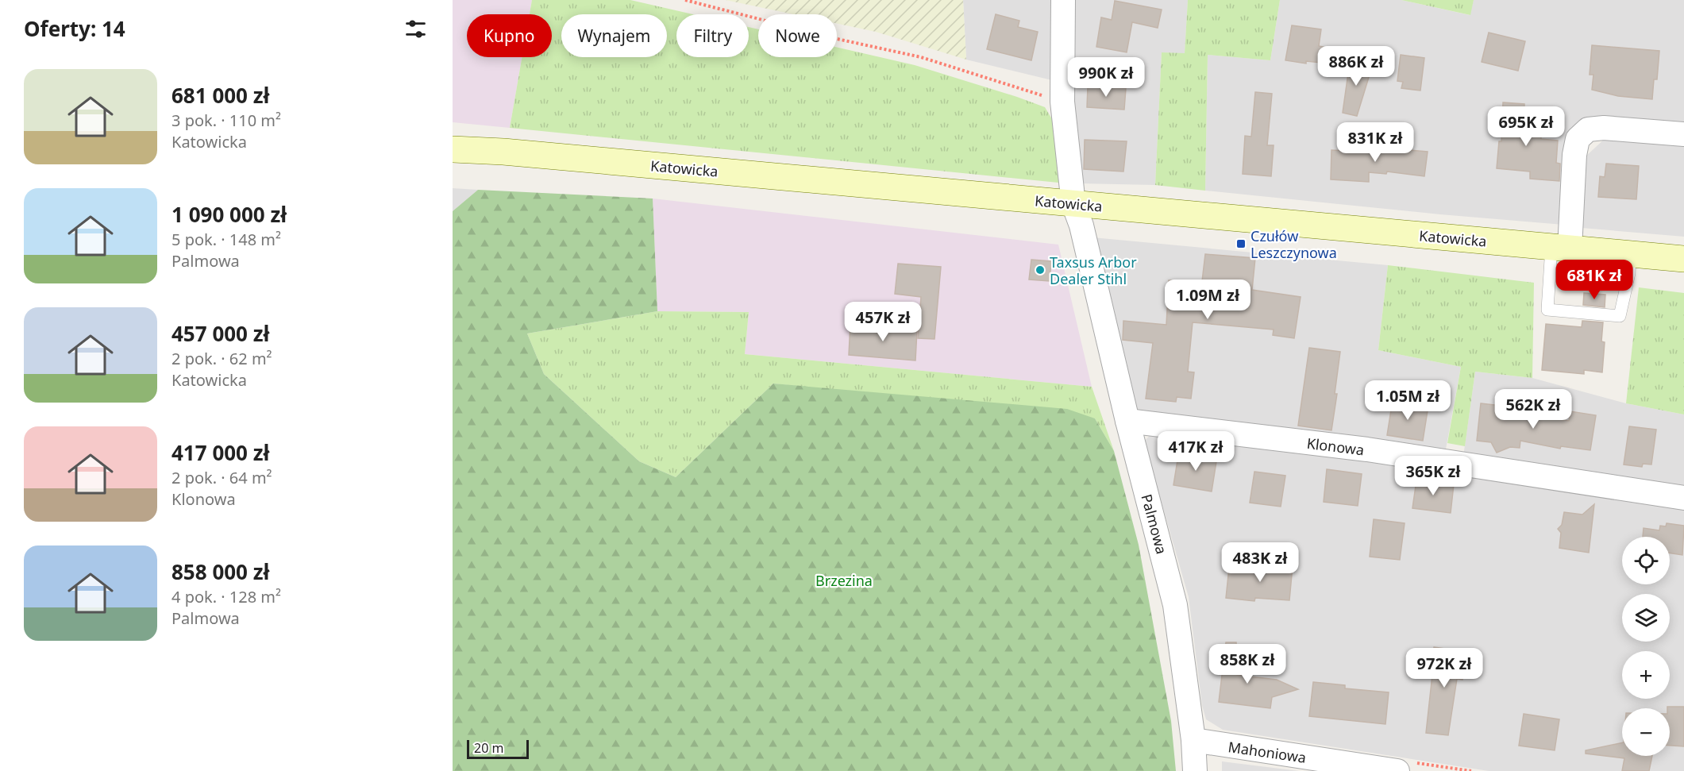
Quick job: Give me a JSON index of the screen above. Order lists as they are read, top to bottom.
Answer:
{
  "streets": {
    "main road": ["Katowicka"],
    "street": ["Klonowa", "Palmowa", "Mahoniowa"]
  },
  "crossings": [
    ["Katowicka", "Palmowa"],
    ["Klonowa", "Palmowa"],
    ["Palmowa", "Mahoniowa"]
  ],
  "parks": ["Brzezina"],
  "places": {
    "transit": ["Czułów Leszczynowa"],
    "other": ["Taxsus Arbor Dealer Stihl"]
  },
  "scale_bar": "20 m",
  "page": {
    "heading": "Oferty: 14",
    "chip": [
      "Kupno",
      "Wynajem",
      "Filtry",
      "Nowe"
    ],
    "price": [
      "886K zł",
      "990K zł",
      "695K zł",
      "831K zł",
      "681K zł",
      "1.09M zł",
      "457K zł",
      "1.05M zł",
      "562K zł",
      "417K zł",
      "365K zł",
      "483K zł",
      "858K zł",
      "972K zł"
    ],
    "list": [
      {
        "name": "681 000 zł",
        "note": "3 pok. · 110 m² · Katowicka"
      },
      {
        "name": "1 090 000 zł",
        "note": "5 pok. · 148 m² · Palmowa"
      },
      {
        "name": "457 000 zł",
        "note": "2 pok. · 62 m² · Katowicka"
      },
      {
        "name": "417 000 zł",
        "note": "2 pok. · 64 m² · Klonowa"
      },
      {
        "name": "858 000 zł",
        "note": "4 pok. · 128 m² · Palmowa"
      }
    ],
    "map_buttons": ["+", "−"],
    "scale": "20 m"
  }
}
